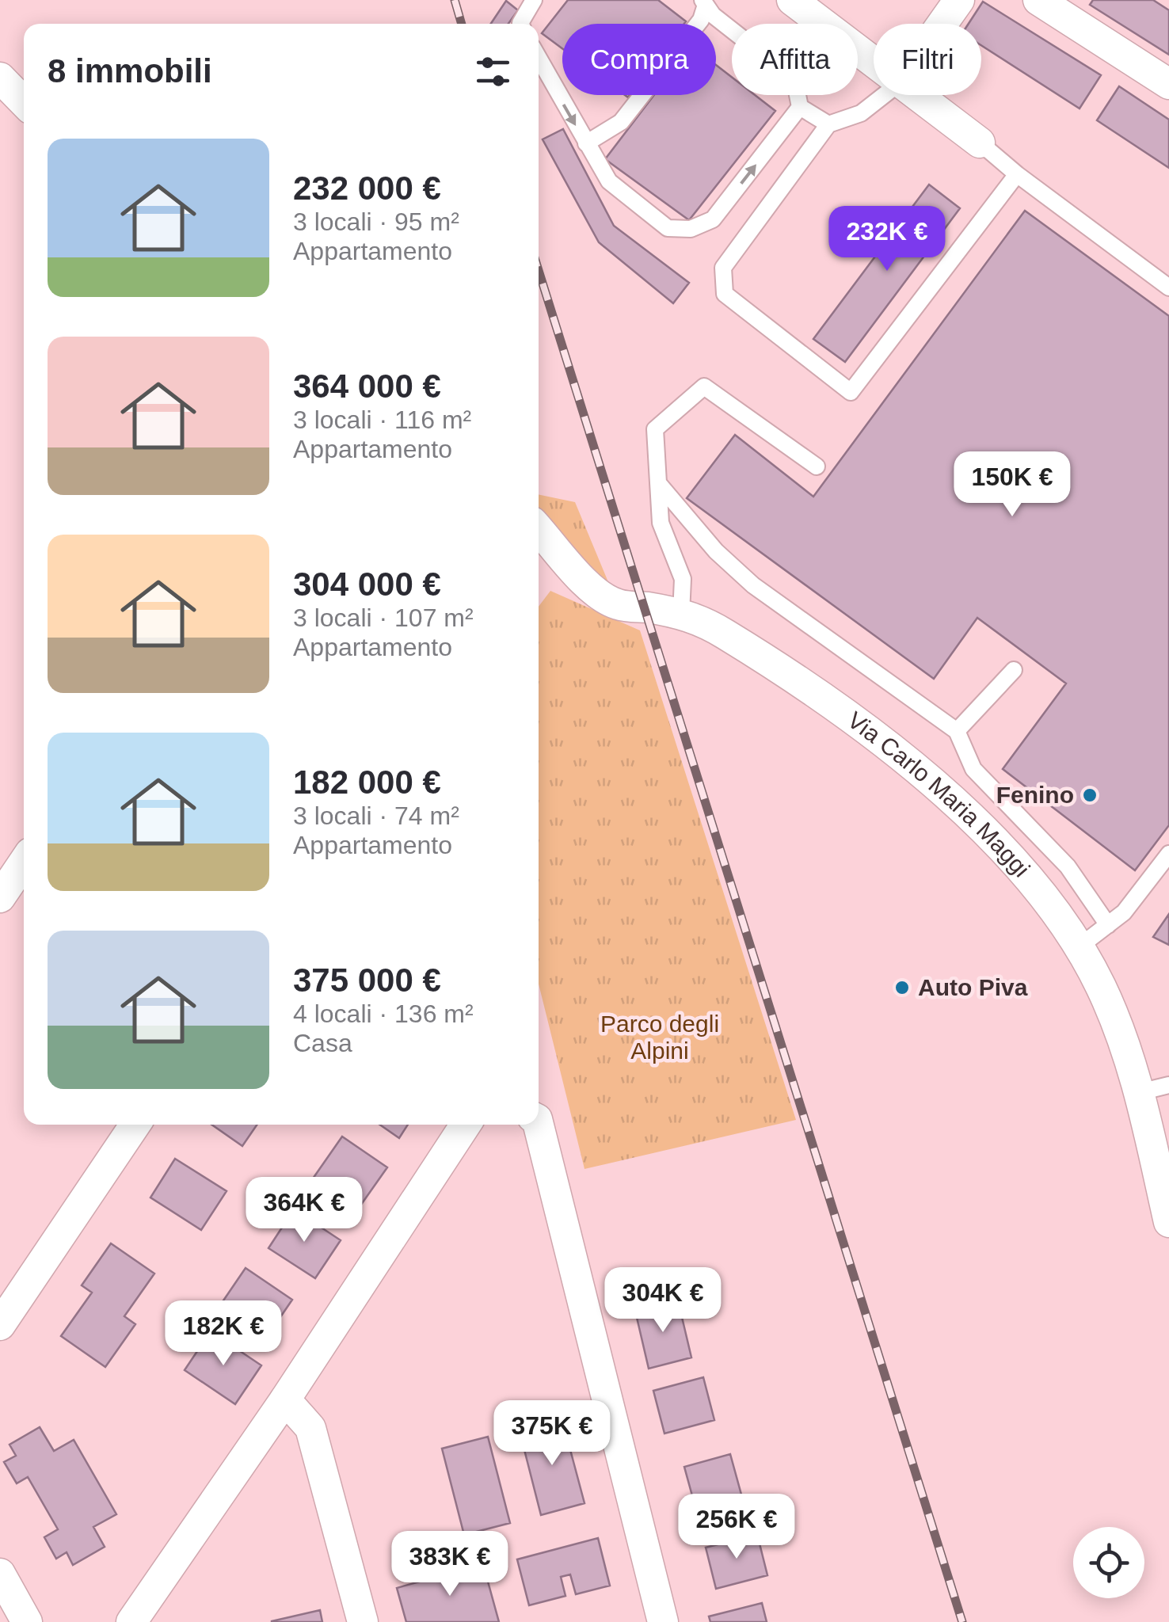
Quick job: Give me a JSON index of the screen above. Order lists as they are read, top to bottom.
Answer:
{
  "streets": {
    "street": ["Via Carlo Maria Maggi"]
  },
  "parks": ["Parco degli Alpini"],
  "places": ["Fenino", "Auto Piva"],
  "page": {
    "chip": ["Compra", "Affitta", "Filtri"],
    "heading": "8 immobili",
    "list": [
      {
        "name": "232 000 €",
        "note": "3 locali · 95 m² · Appartamento"
      },
      {
        "name": "364 000 €",
        "note": "3 locali · 116 m² · Appartamento"
      },
      {
        "name": "304 000 €",
        "note": "3 locali · 107 m² · Appartamento"
      },
      {
        "name": "182 000 €",
        "note": "3 locali · 74 m² · Appartamento"
      },
      {
        "name": "375 000 €",
        "note": "4 locali · 136 m² · Casa"
      }
    ],
    "price": [
      "232K €",
      "150K €",
      "364K €",
      "304K €",
      "182K €",
      "375K €",
      "256K €",
      "383K €"
    ]
  }
}
